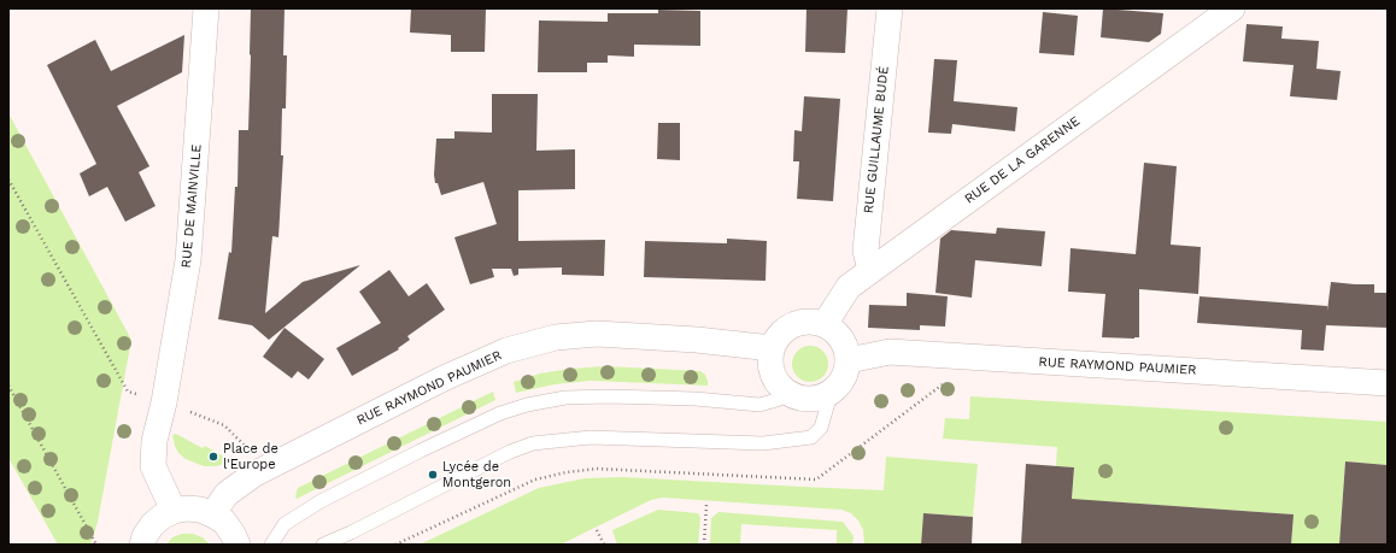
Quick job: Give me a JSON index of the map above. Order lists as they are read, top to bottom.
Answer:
{
  "streets": {
    "street": [
      "RUE GUILLAUME BUDÉ",
      "RUE DE LA GARENNE",
      "RUE DE MAINVILLE",
      "RUE RAYMOND PAUMIER"
    ]
  },
  "crossings": [
    ["RUE GUILLAUME BUDÉ", "RUE DE LA GARENNE"],
    ["RUE DE LA GARENNE", "RUE RAYMOND PAUMIER"]
  ],
  "places": ["Place de l'Europe", "Lycée de Montgeron"]
}
